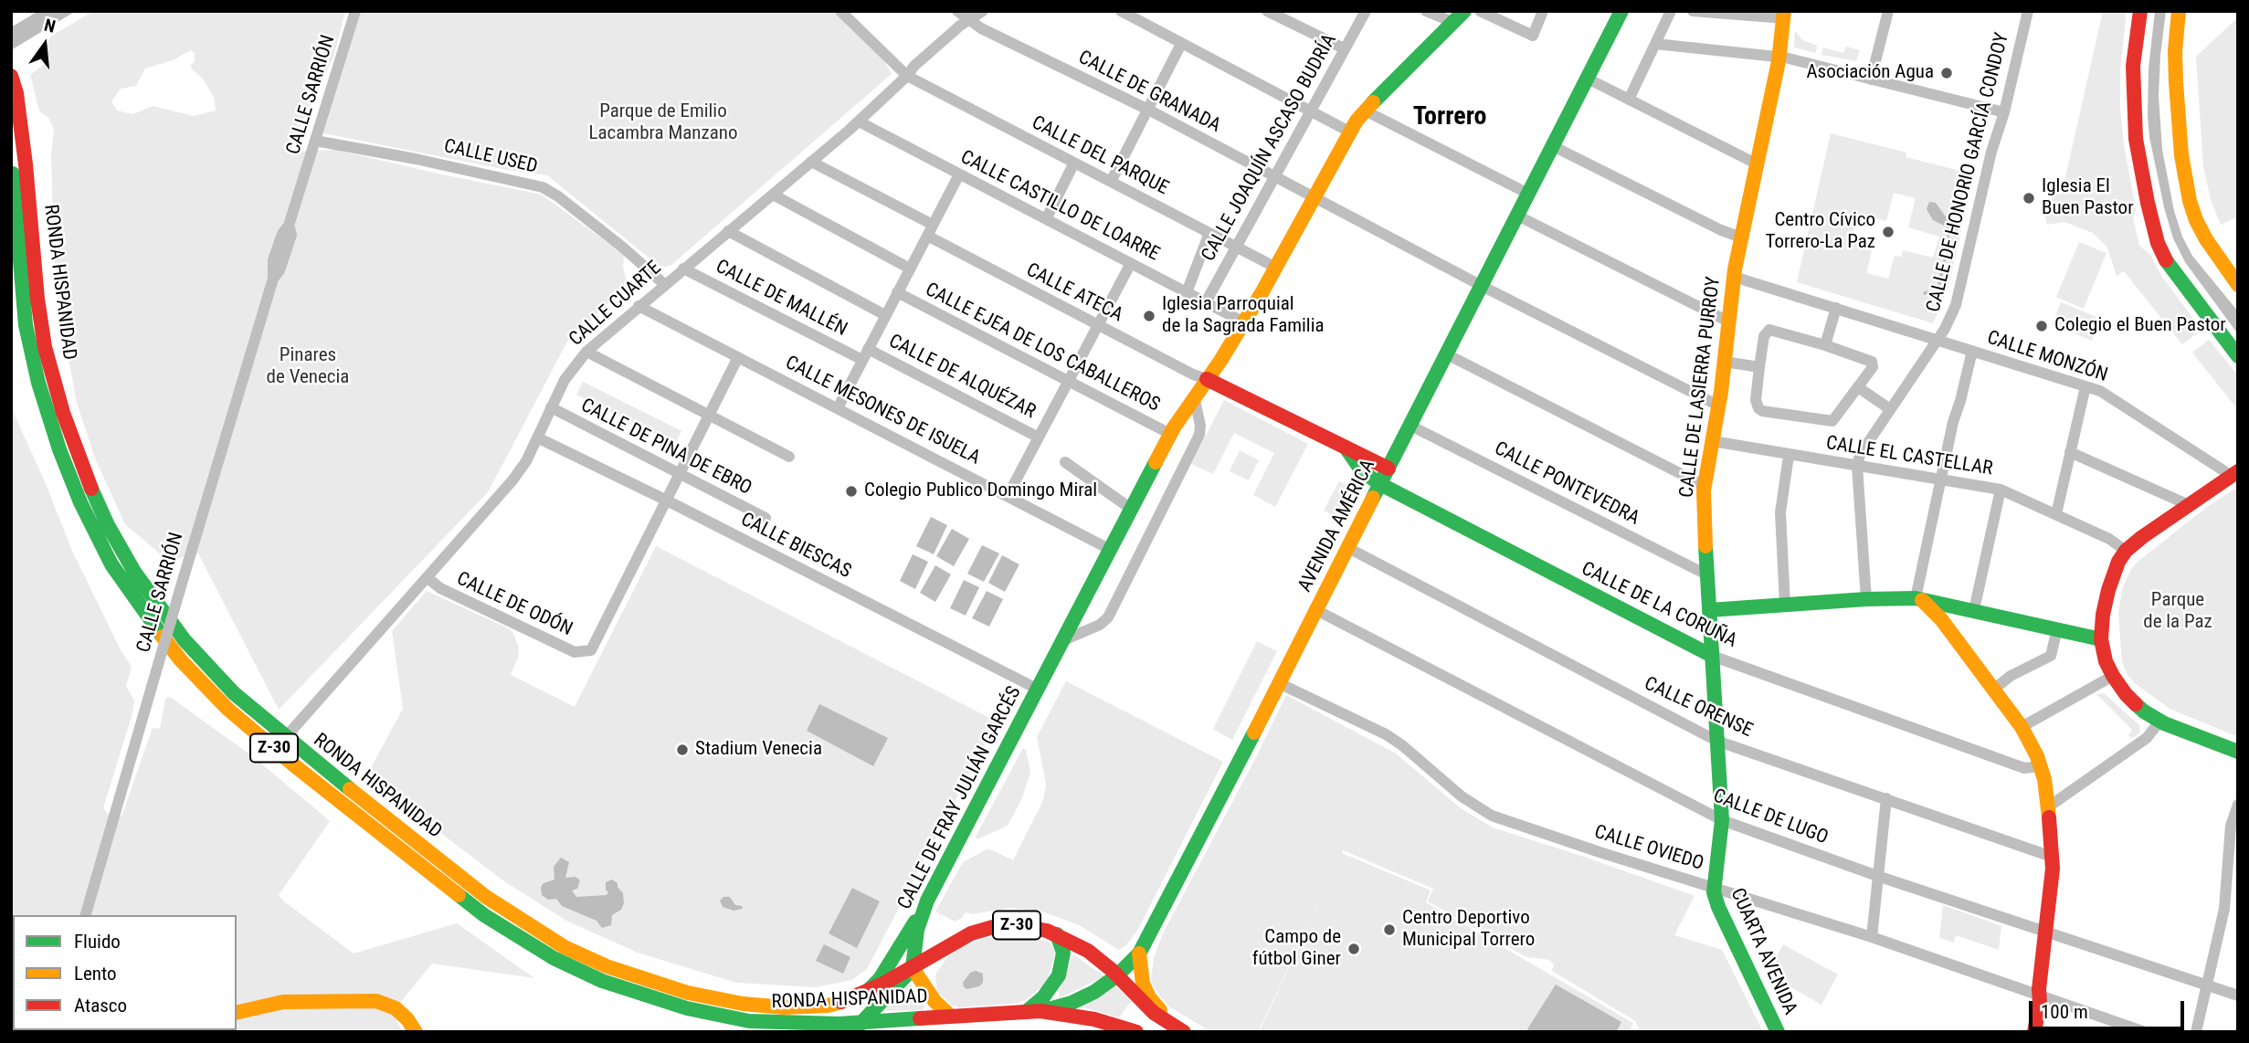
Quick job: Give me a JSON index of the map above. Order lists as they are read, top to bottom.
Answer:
{
  "streets": {
    "main road": [
      "RONDA HISPANIDAD",
      "CALLE DE LASIERRA PURROY",
      "AVENIDA AMÉRICA",
      "CALLE DE LA CORUÑA",
      "Z-30",
      "CALLE DE FRAY JULIÁN GARCÉS",
      "CUARTA AVENIDA"
    ],
    "street": [
      "CALLE DE GRANADA",
      "CALLE SARRIÓN",
      "CALLE JOAQUÍN ASCASO BUDRÍA",
      "CALLE DEL PARQUE",
      "CALLE USED",
      "CALLE DE HONORIO GARCÍA CONDOY",
      "CALLE CASTILLO DE LOARRE",
      "CALLE ATECA",
      "CALLE DE MALLÉN",
      "CALLE CUARTE",
      "CALLE EJEA DE LOS CABALLEROS",
      "CALLE MONZÓN",
      "CALLE DE ALQUÉZAR",
      "CALLE MESONES DE ISUELA",
      "CALLE DE PINA DE EBRO",
      "CALLE EL CASTELLAR",
      "CALLE PONTEVEDRA",
      "CALLE BIESCAS",
      "CALLE DE ODÓN",
      "CALLE ORENSE",
      "CALLE DE LUGO",
      "CALLE OVIEDO"
    ]
  },
  "crossings": [
    ["CALLE DE GRANADA", "CALLE JOAQUÍN ASCASO BUDRÍA"],
    ["CALLE DE GRANADA", "CALLE CUARTE"],
    ["CALLE DE GRANADA", "CALLE DE LASIERRA PURROY"],
    ["CALLE DE GRANADA", "AVENIDA AMÉRICA"],
    ["CALLE DE GRANADA", "CALLE DE FRAY JULIÁN GARCÉS"],
    ["CALLE SARRIÓN", "CALLE USED"],
    ["CALLE JOAQUÍN ASCASO BUDRÍA", "CALLE DEL PARQUE"],
    ["CALLE JOAQUÍN ASCASO BUDRÍA", "CALLE CASTILLO DE LOARRE"],
    ["CALLE DEL PARQUE", "CALLE CUARTE"],
    ["CALLE DEL PARQUE", "CALLE DE FRAY JULIÁN GARCÉS"],
    ["CALLE USED", "CALLE CUARTE"],
    ["CALLE DE HONORIO GARCÍA CONDOY", "CALLE MONZÓN"],
    ["CALLE DE HONORIO GARCÍA CONDOY", "CALLE EL CASTELLAR"],
    ["CALLE CASTILLO DE LOARRE", "CALLE CUARTE"],
    ["CALLE CASTILLO DE LOARRE", "CALLE DE FRAY JULIÁN GARCÉS"],
    ["RONDA HISPANIDAD", "CALLE CUARTE"],
    ["RONDA HISPANIDAD", "AVENIDA AMÉRICA"],
    ["RONDA HISPANIDAD", "Z-30"],
    ["RONDA HISPANIDAD", "CALLE DE FRAY JULIÁN GARCÉS"],
    ["CALLE ATECA", "CALLE DE FRAY JULIÁN GARCÉS"],
    ["CALLE DE MALLÉN", "CALLE CUARTE"],
    ["CALLE CUARTE", "CALLE MESONES DE ISUELA"],
    ["CALLE CUARTE", "CALLE DE PINA DE EBRO"],
    ["CALLE CUARTE", "CALLE BIESCAS"],
    ["CALLE CUARTE", "CALLE DE ODÓN"],
    ["CALLE EJEA DE LOS CABALLEROS", "CALLE DE FRAY JULIÁN GARCÉS"],
    ["CALLE MONZÓN", "CALLE DE LASIERRA PURROY"],
    ["CALLE DE LASIERRA PURROY", "CALLE EL CASTELLAR"],
    ["CALLE DE LASIERRA PURROY", "CALLE PONTEVEDRA"],
    ["CALLE DE LASIERRA PURROY", "CALLE DE LA CORUÑA"],
    ["CALLE DE LASIERRA PURROY", "CALLE ORENSE"],
    ["CALLE DE LASIERRA PURROY", "CALLE DE LUGO"],
    ["CALLE DE LASIERRA PURROY", "CALLE OVIEDO"],
    ["CALLE DE LASIERRA PURROY", "CUARTA AVENIDA"],
    ["CALLE MESONES DE ISUELA", "CALLE DE FRAY JULIÁN GARCÉS"],
    ["CALLE PONTEVEDRA", "AVENIDA AMÉRICA"],
    ["AVENIDA AMÉRICA", "CALLE DE LA CORUÑA"],
    ["AVENIDA AMÉRICA", "CALLE ORENSE"],
    ["AVENIDA AMÉRICA", "Z-30"],
    ["AVENIDA AMÉRICA", "CALLE DE LUGO"],
    ["AVENIDA AMÉRICA", "CALLE OVIEDO"],
    ["CALLE BIESCAS", "CALLE DE ODÓN"],
    ["CALLE BIESCAS", "CALLE DE FRAY JULIÁN GARCÉS"],
    ["CALLE OVIEDO", "CUARTA AVENIDA"]
  ],
  "districts": ["Torrero"],
  "parks": ["Parque de Emilio Lacambra Manzano", "Pinares de Venecia", "Parque de la Paz"],
  "places": [
    "Asociación Agua",
    "Iglesia El Buen Pastor",
    "Centro Cívico Torrero-La Paz",
    "Iglesia Parroquial de la Sagrada Familia",
    "Colegio el Buen Pastor",
    "Colegio Publico Domingo Miral",
    "Stadium Venecia",
    "Centro Deportivo Municipal Torrero",
    "Campo de fútbol Giner"
  ],
  "legend": ["Fluido", "Lento", "Atasco"],
  "scale_bar": "100 m",
  "north": "top"
}
